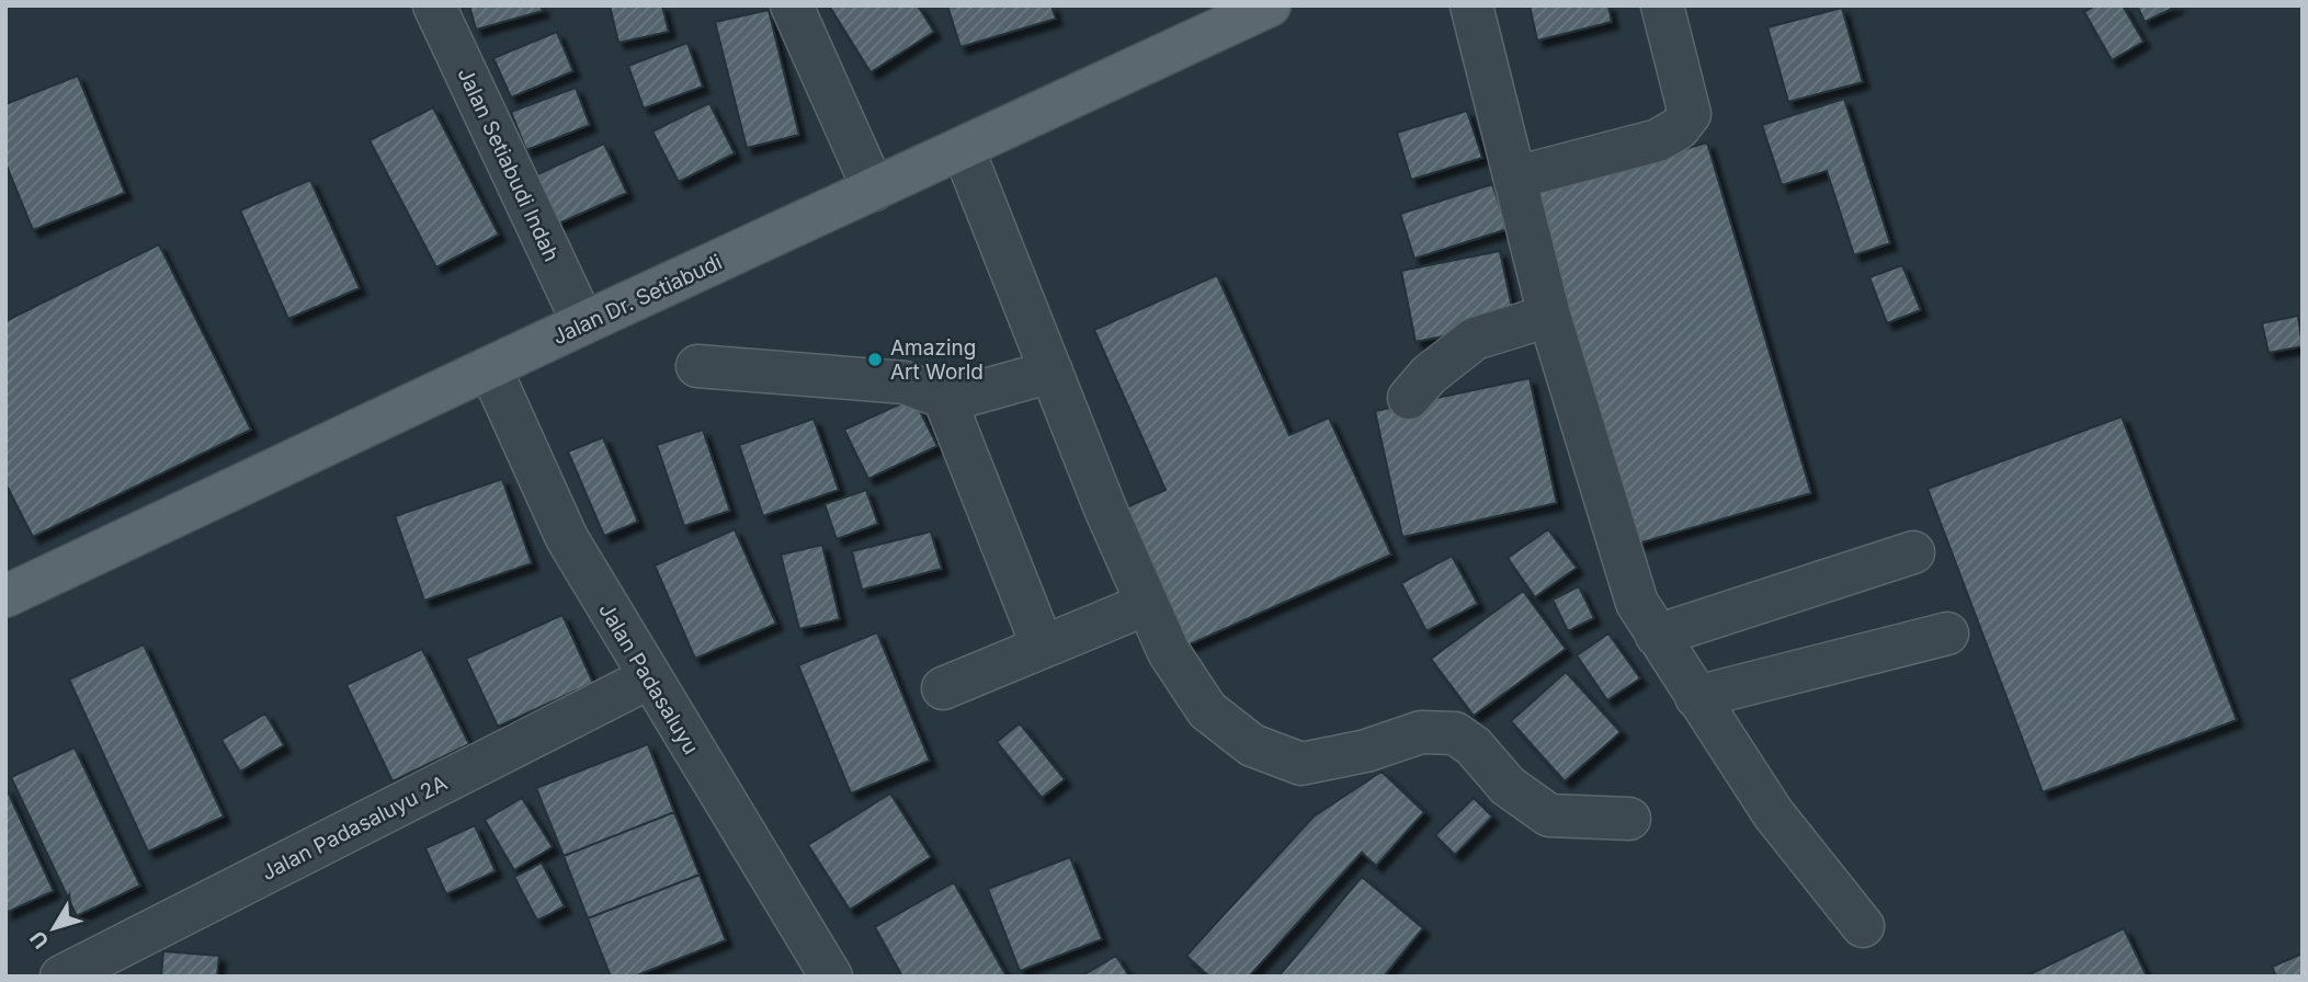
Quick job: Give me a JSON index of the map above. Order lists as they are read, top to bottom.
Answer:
{
  "streets": {
    "main road": ["Jalan Dr. Setiabudi"],
    "street": ["Jalan Setiabudi Indah", "Jalan Padasaluyu", "Jalan Padasaluyu 2A"]
  },
  "crossings": [
    ["Jalan Setiabudi Indah", "Jalan Dr. Setiabudi"],
    ["Jalan Dr. Setiabudi", "Jalan Padasaluyu"],
    ["Jalan Padasaluyu", "Jalan Padasaluyu 2A"]
  ],
  "places": ["Amazing Art World"],
  "north": "bottom left"
}
